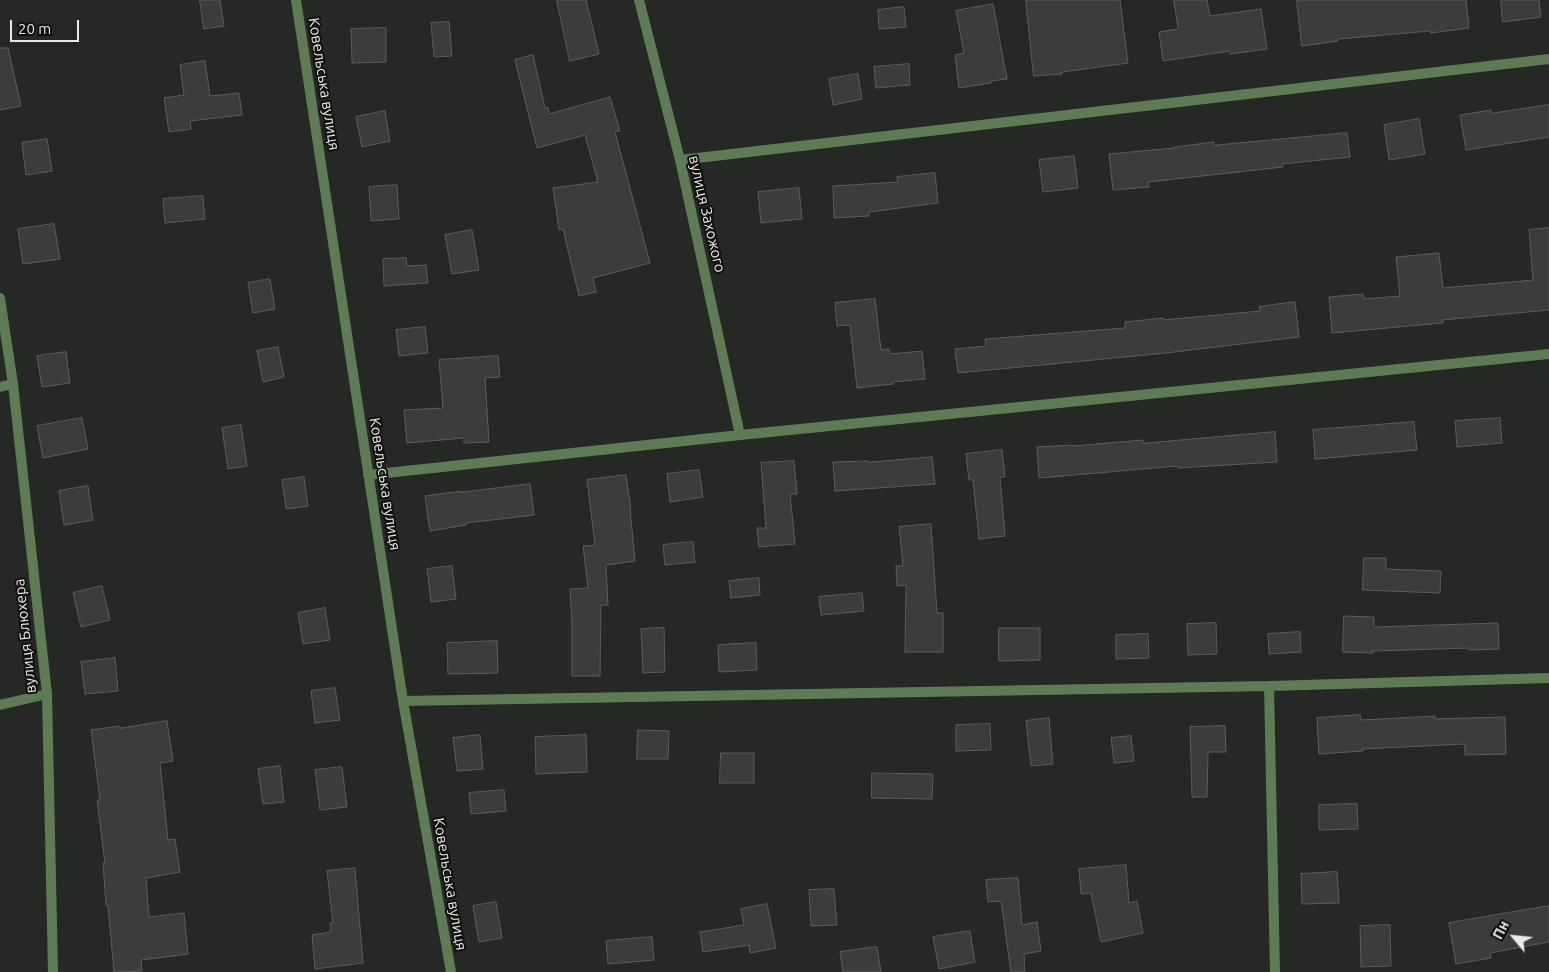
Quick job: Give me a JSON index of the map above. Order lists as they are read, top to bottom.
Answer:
{
  "streets": {
    "street": ["Ковельська вулиця", "вулиця Захожого", "вулиця Блюхера"]
  },
  "scale_bar": "20 m",
  "north": "top left"
}
